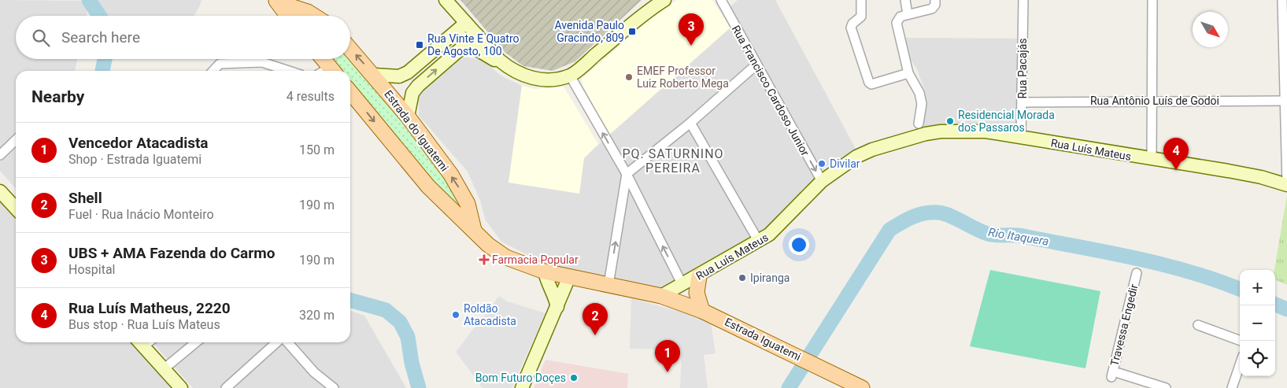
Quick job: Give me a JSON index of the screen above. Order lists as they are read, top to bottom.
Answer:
{
  "streets": {
    "main road": ["Estrada do Iguatemi", "Estrada Iguatemi"],
    "street": [
      "Rua Pacajás",
      "Rua Francisco Cardoso Junior",
      "Rua Antônio Luís de Godoi",
      "Rua Luís Mateus",
      "Travessa Engedir"
    ]
  },
  "crossings": [
    ["Rua Pacajás", "Rua Antônio Luís de Godoi"],
    ["Rua Pacajás", "Rua Luís Mateus"],
    ["Rua Francisco Cardoso Junior", "Rua Luís Mateus"],
    ["Estrada do Iguatemi", "Rua Luís Mateus"],
    ["Estrada do Iguatemi", "Estrada Iguatemi"],
    ["Rua Luís Mateus", "Estrada Iguatemi"]
  ],
  "one_way": ["Rua Francisco Cardoso Junior"],
  "districts": ["PQ. SATURNINO PEREIRA"],
  "water": ["Rio Itaquera"],
  "places": {
    "transit": ["Avenida Paulo Gracindo, 809", "Rua Vinte E Quatro De Agosto, 100"],
    "other": [
      "EMEF Professor Luiz Roberto Mega",
      "Residencial Morada dos Passaros",
      "Divilar",
      "Ipiranga",
      "Roldão Atacadista",
      "Bom Futuro Doçes"
    ],
    "health": ["Farmacia Popular"]
  },
  "north": "bottom right",
  "page": {
    "pins": [
      "3",
      "4",
      "2",
      "1"
    ],
    "search": "Search here",
    "heading": ["Nearby", "4 results"],
    "list": [
      {
        "mark": "1",
        "name": "Vencedor Atacadista",
        "note": "Shop · Estrada Iguatemi",
        "value": "150 m"
      },
      {
        "mark": "2",
        "name": "Shell",
        "note": "Fuel · Rua Inácio Monteiro",
        "value": "190 m"
      },
      {
        "mark": "3",
        "name": "UBS + AMA Fazenda do Carmo",
        "note": "Hospital",
        "value": "190 m"
      },
      {
        "mark": "4",
        "name": "Rua Luís Matheus, 2220",
        "note": "Bus stop · Rua Luís Mateus",
        "value": "320 m"
      }
    ],
    "map_buttons": ["+", "−"]
  }
}
